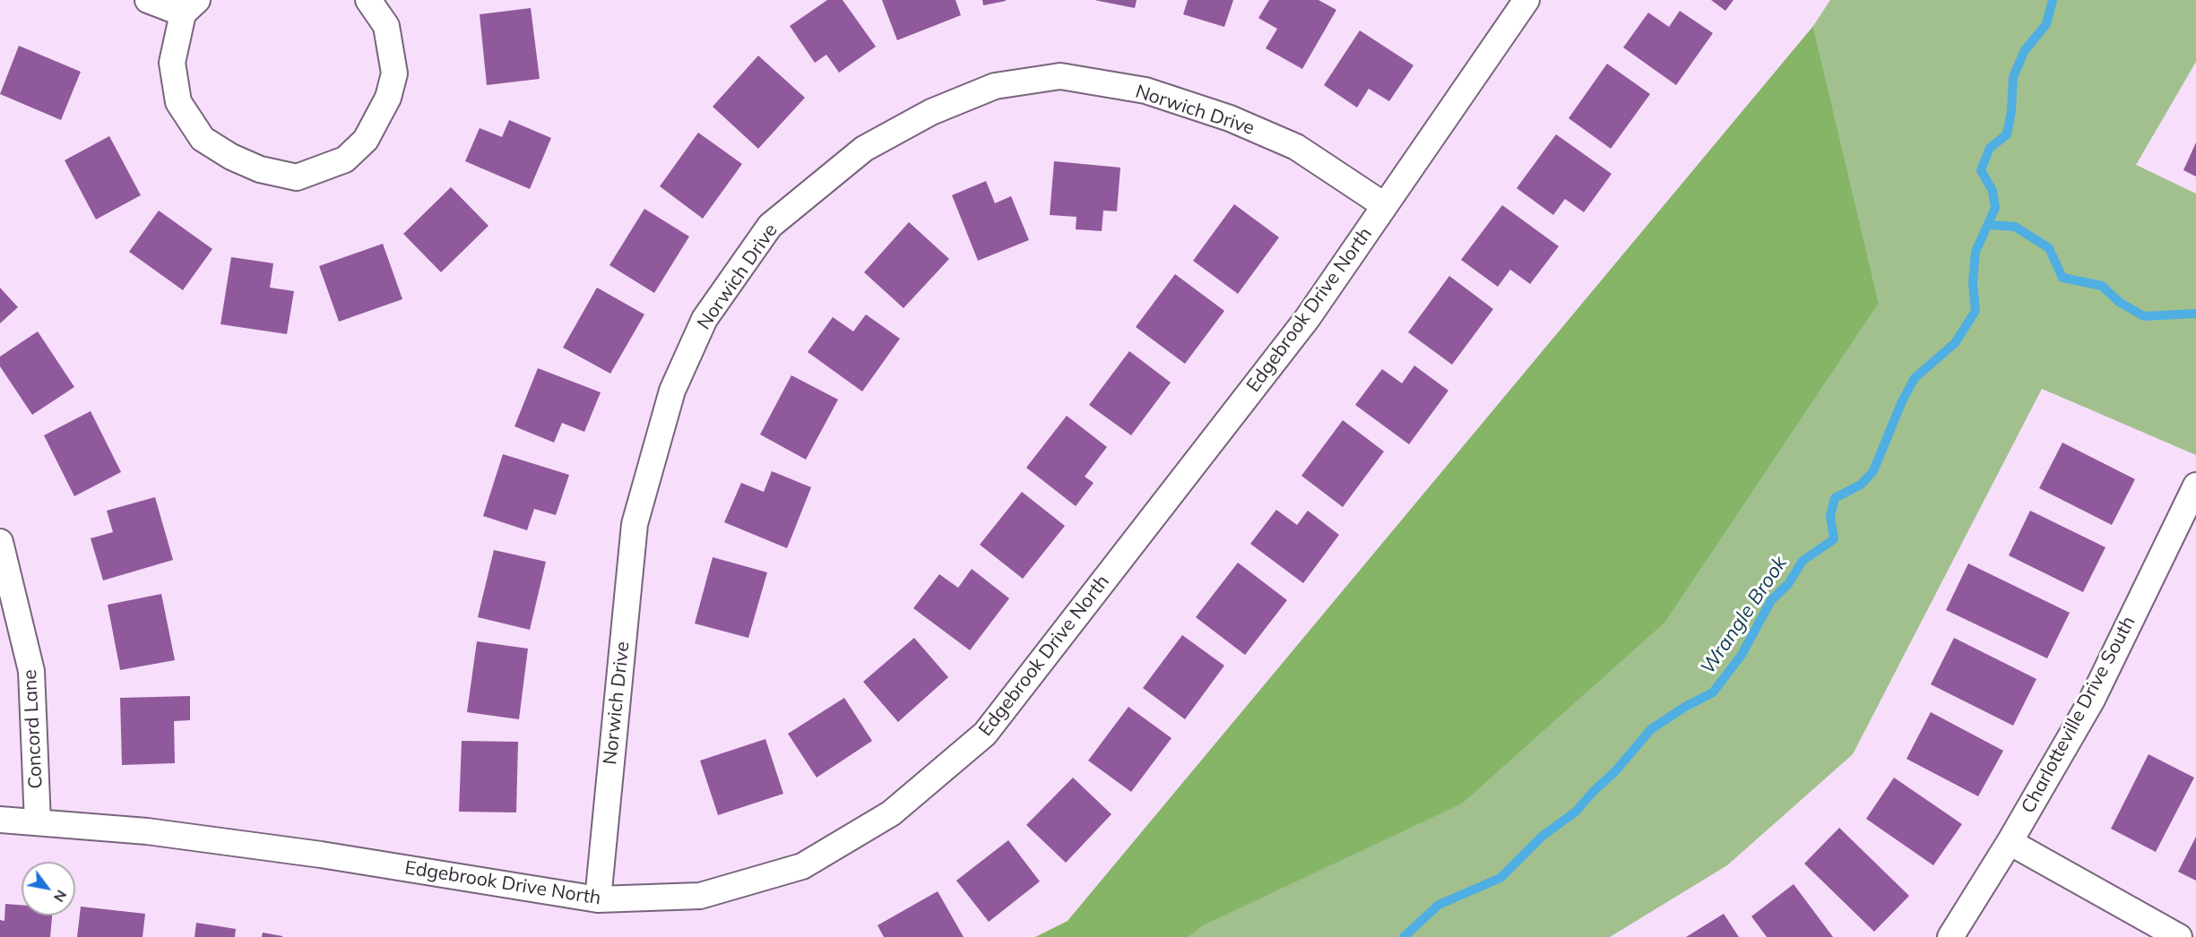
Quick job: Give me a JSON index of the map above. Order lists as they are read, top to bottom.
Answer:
{
  "streets": {
    "street": [
      "Norwich Drive",
      "Edgebrook Drive North",
      "Charlotteville Drive South",
      "Concord Lane"
    ]
  },
  "crossings": [
    ["Norwich Drive", "Edgebrook Drive North"],
    ["Edgebrook Drive North", "Concord Lane"]
  ],
  "water": ["Wrangle Brook"],
  "north": "bottom right"
}
